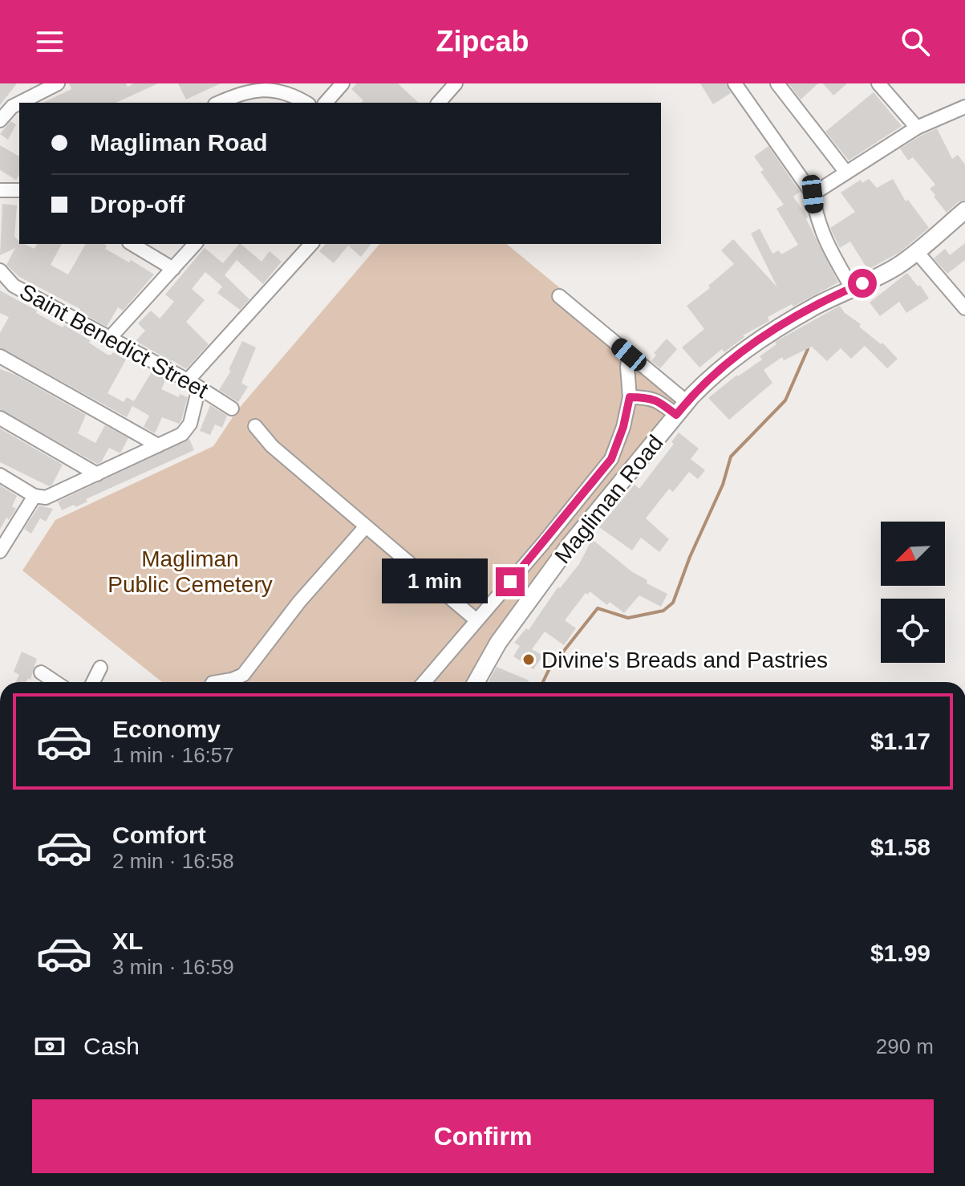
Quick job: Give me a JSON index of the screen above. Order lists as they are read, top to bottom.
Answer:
{
  "streets": {
    "street": ["Saint Benedict Street", "Magliman Road"]
  },
  "parks": ["Magliman Public Cemetery"],
  "places": ["Divine's Breads and Pastries"],
  "north": "bottom left",
  "page": {
    "header": "Zipcab",
    "banner": ["Magliman Road", "Drop-off"],
    "bubble": "1 min",
    "list": [
      {
        "name": "Economy",
        "note": "1 min · 16:57",
        "value": "$1.17"
      },
      {
        "name": "Comfort",
        "note": "2 min · 16:58",
        "value": "$1.58"
      },
      {
        "name": "XL",
        "note": "3 min · 16:59",
        "value": "$1.99"
      }
    ],
    "pay": ["Cash", "290 m"],
    "buttons": "Confirm"
  }
}
